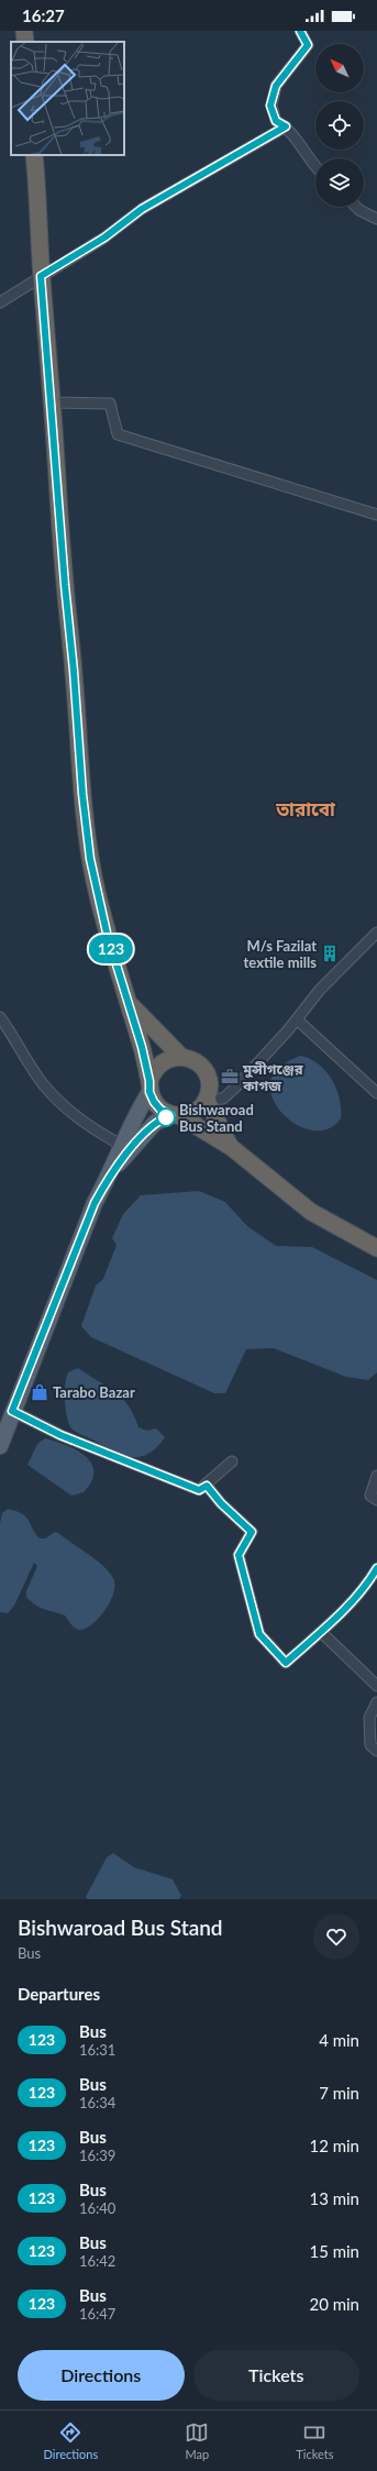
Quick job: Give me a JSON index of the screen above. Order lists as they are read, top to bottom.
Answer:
{
  "districts": ["তারাবো"],
  "places": {
    "building": ["M/s Fazilat textile mills"],
    "office": ["মুন্সীগঞ্জের কাগজ"],
    "other": ["Bishwaroad Bus Stand"],
    "shop": ["Tarabo Bazar"]
  },
  "lines": ["bus line 123"],
  "north": "top left",
  "page": {
    "status": "16:27",
    "on_map": "123",
    "heading": [
      ["Bishwaroad Bus Stand", "Bus"],
      "Departures"
    ],
    "list": [
      {
        "mark": "123",
        "name": "Bus",
        "note": "16:31",
        "value": "4 min"
      },
      {
        "mark": "123",
        "name": "Bus",
        "note": "16:34",
        "value": "7 min"
      },
      {
        "mark": "123",
        "name": "Bus",
        "note": "16:39",
        "value": "12 min"
      },
      {
        "mark": "123",
        "name": "Bus",
        "note": "16:40",
        "value": "13 min"
      },
      {
        "mark": "123",
        "name": "Bus",
        "note": "16:42",
        "value": "15 min"
      },
      {
        "mark": "123",
        "name": "Bus",
        "note": "16:47",
        "value": "20 min"
      }
    ],
    "buttons": ["Directions", "Tickets"],
    "tabs": ["Directions", "Map", "Tickets"]
  }
}
